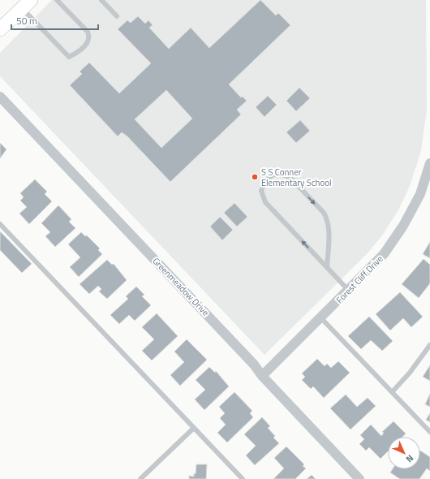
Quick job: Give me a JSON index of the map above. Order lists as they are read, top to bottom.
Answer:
{
  "streets": {
    "street": ["Forest Cliff Drive", "Greenmeadow Drive"]
  },
  "crossings": [
    ["Forest Cliff Drive", "Greenmeadow Drive"]
  ],
  "places": ["S S Conner Elementary School"],
  "scale_bar": "50 m",
  "north": "bottom right"
}
